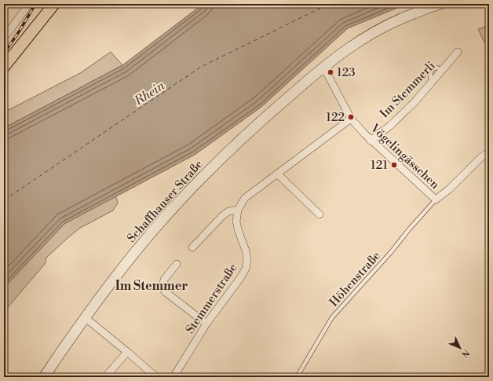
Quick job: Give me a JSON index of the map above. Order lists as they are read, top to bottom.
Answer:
{
  "streets": {
    "main road": ["Schaffhauser Straße"],
    "street": ["Im Stemmerli", "Vögelingässchen", "Stemmerstraße"],
    "lane": ["Höhenstraße"]
  },
  "crossings": [
    ["Im Stemmerli", "Vögelingässchen"],
    ["Vögelingässchen", "Schaffhauser Straße"],
    ["Vögelingässchen", "Höhenstraße"],
    ["Vögelingässchen", "Stemmerstraße"]
  ],
  "districts": ["Im Stemmer"],
  "water": ["Rhein"],
  "places": ["123", "122", "121"],
  "north": "bottom right"
}
